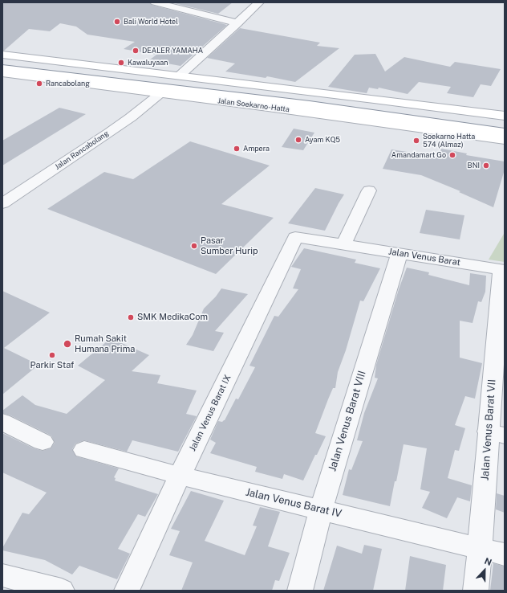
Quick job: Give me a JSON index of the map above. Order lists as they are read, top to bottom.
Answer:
{
  "streets": {
    "main road": ["Jalan Soekarno-Hatta"],
    "street": [
      "Jalan Rancabolang",
      "Jalan Venus Barat",
      "Jalan Venus Barat IX",
      "Jalan Venus Barat VIII",
      "Jalan Venus Barat VII",
      "Jalan Venus Barat IV"
    ]
  },
  "crossings": [
    ["Jalan Soekarno-Hatta", "Jalan Rancabolang"],
    ["Jalan Venus Barat", "Jalan Venus Barat IX"],
    ["Jalan Venus Barat", "Jalan Venus Barat VIII"],
    ["Jalan Venus Barat", "Jalan Venus Barat VII"],
    ["Jalan Venus Barat IX", "Jalan Venus Barat IV"],
    ["Jalan Venus Barat VIII", "Jalan Venus Barat IV"],
    ["Jalan Venus Barat VII", "Jalan Venus Barat IV"]
  ],
  "places": [
    "Bali World Hotel",
    "DEALER YAMAHA",
    "Kawaluyaan",
    "Rancabolang",
    "Ayam KQ5",
    "Soekarno Hatta 574 (Almaz)",
    "Ampera",
    "Amandamart Go",
    "BNI",
    "Pasar Sumber Hurip",
    "SMK MedikaCom",
    "Rumah Sakit Humana Prima",
    "Parkir Staf"
  ],
  "north": "top"
}
